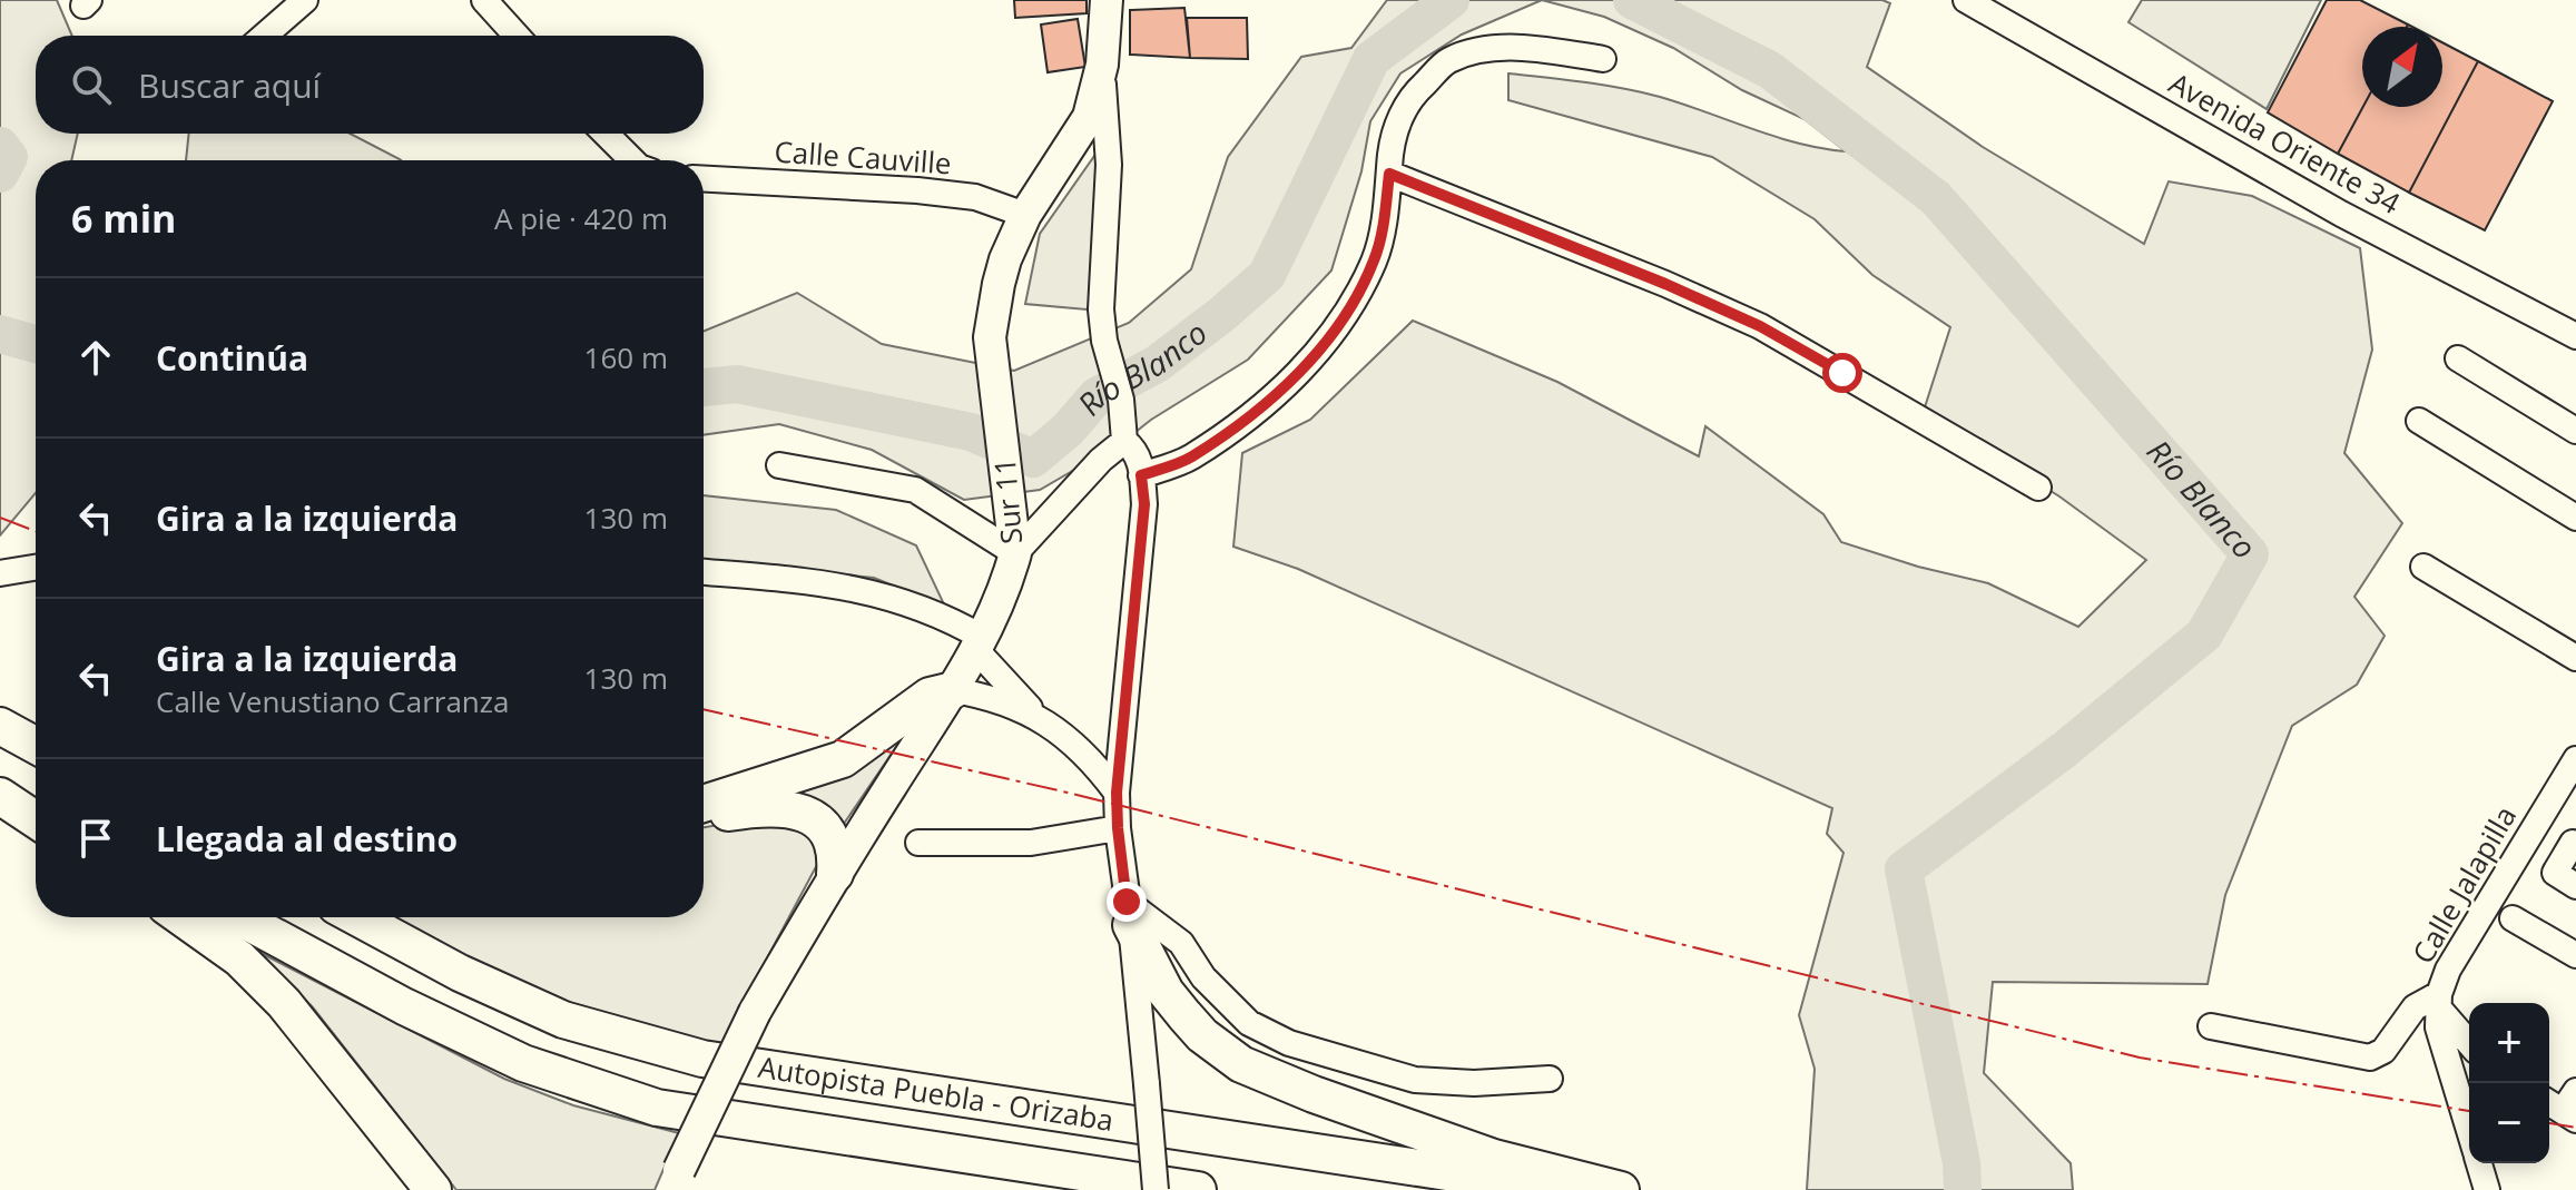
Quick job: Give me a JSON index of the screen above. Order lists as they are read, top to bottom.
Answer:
{
  "streets": {
    "highway": ["Autopista Puebla - Orizaba"],
    "main road": ["Sur 11"],
    "street": ["Avenida Oriente 34", "Calle Cauville", "Calle Jalapilla"]
  },
  "crossings": [
    ["Calle Cauville", "Sur 11"]
  ],
  "water": ["Río Blanco"],
  "north": "top right",
  "page": {
    "search": "Buscar aquí",
    "heading": ["6 min", "A pie · 420 m"],
    "list": [
      ["Continúa", "160 m"],
      ["Gira a la izquierda", "130 m"],
      ["Gira a la izquierda", "Calle Venustiano Carranza", "130 m"],
      "Llegada al destino"
    ],
    "map_buttons": ["+", "−"]
  }
}
